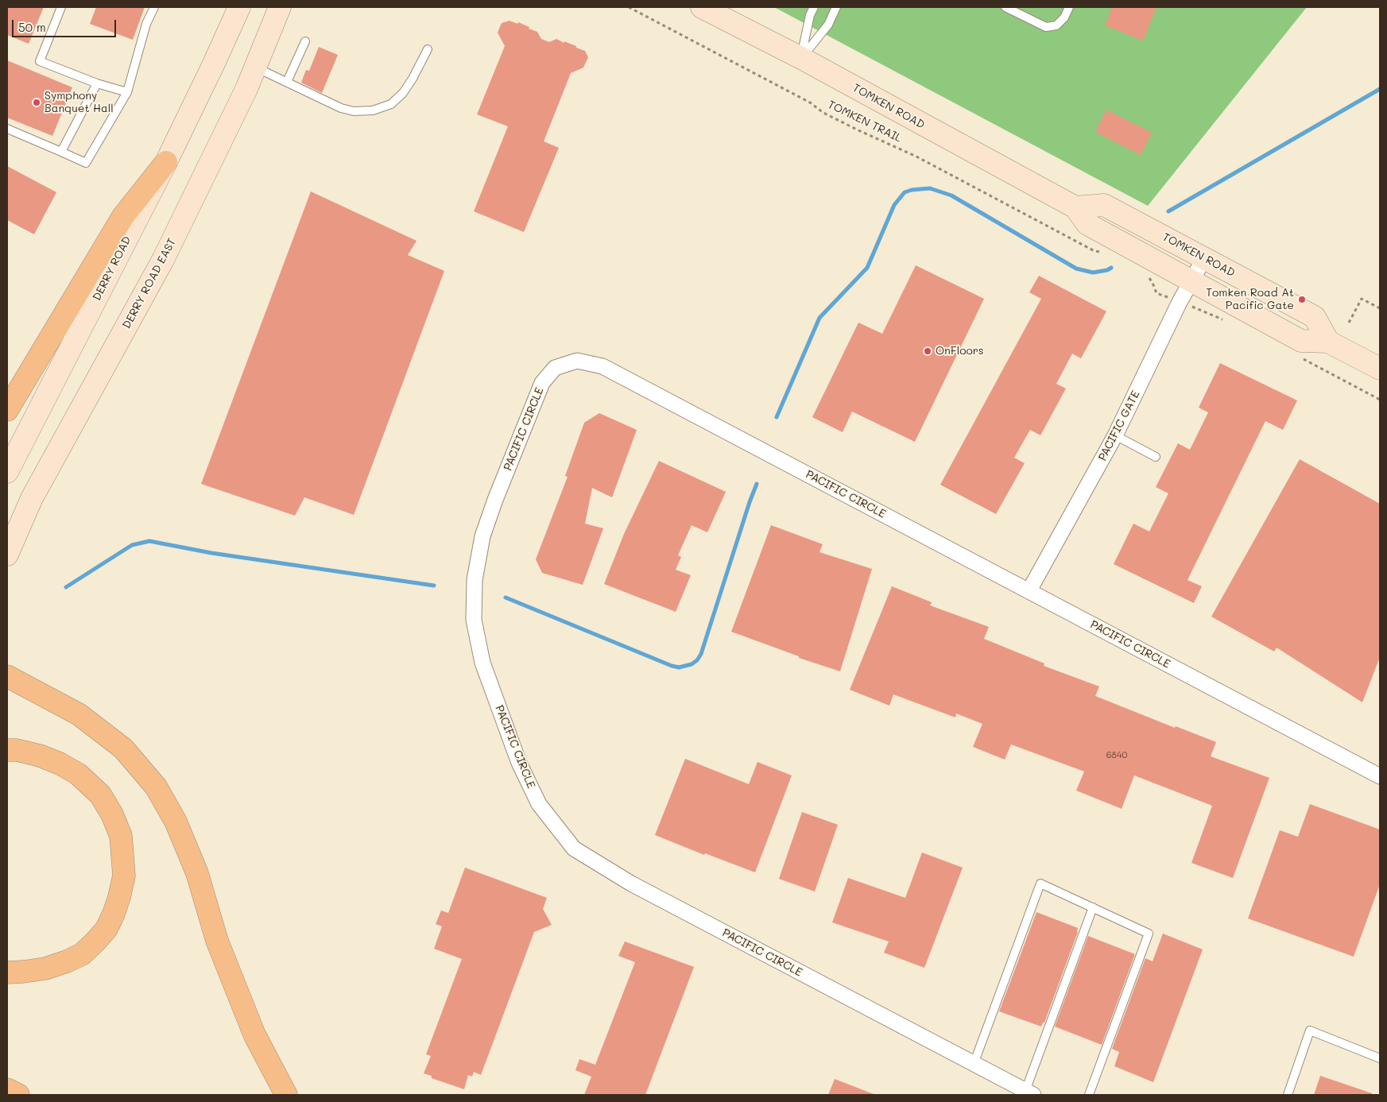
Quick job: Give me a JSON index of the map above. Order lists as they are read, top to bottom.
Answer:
{
  "streets": {
    "main road": ["TOMKEN ROAD", "DERRY ROAD", "DERRY ROAD EAST"],
    "street": ["PACIFIC GATE", "PACIFIC CIRCLE"],
    "path": ["TOMKEN TRAIL"]
  },
  "crossings": [
    ["TOMKEN ROAD", "PACIFIC GATE"],
    ["PACIFIC GATE", "PACIFIC CIRCLE"]
  ],
  "places": ["Symphony Banquet Hall", "Tomken Road At Pacific Gate", "OnFloors"],
  "house_numbers": ["6840"],
  "scale_bar": "50 m"
}
